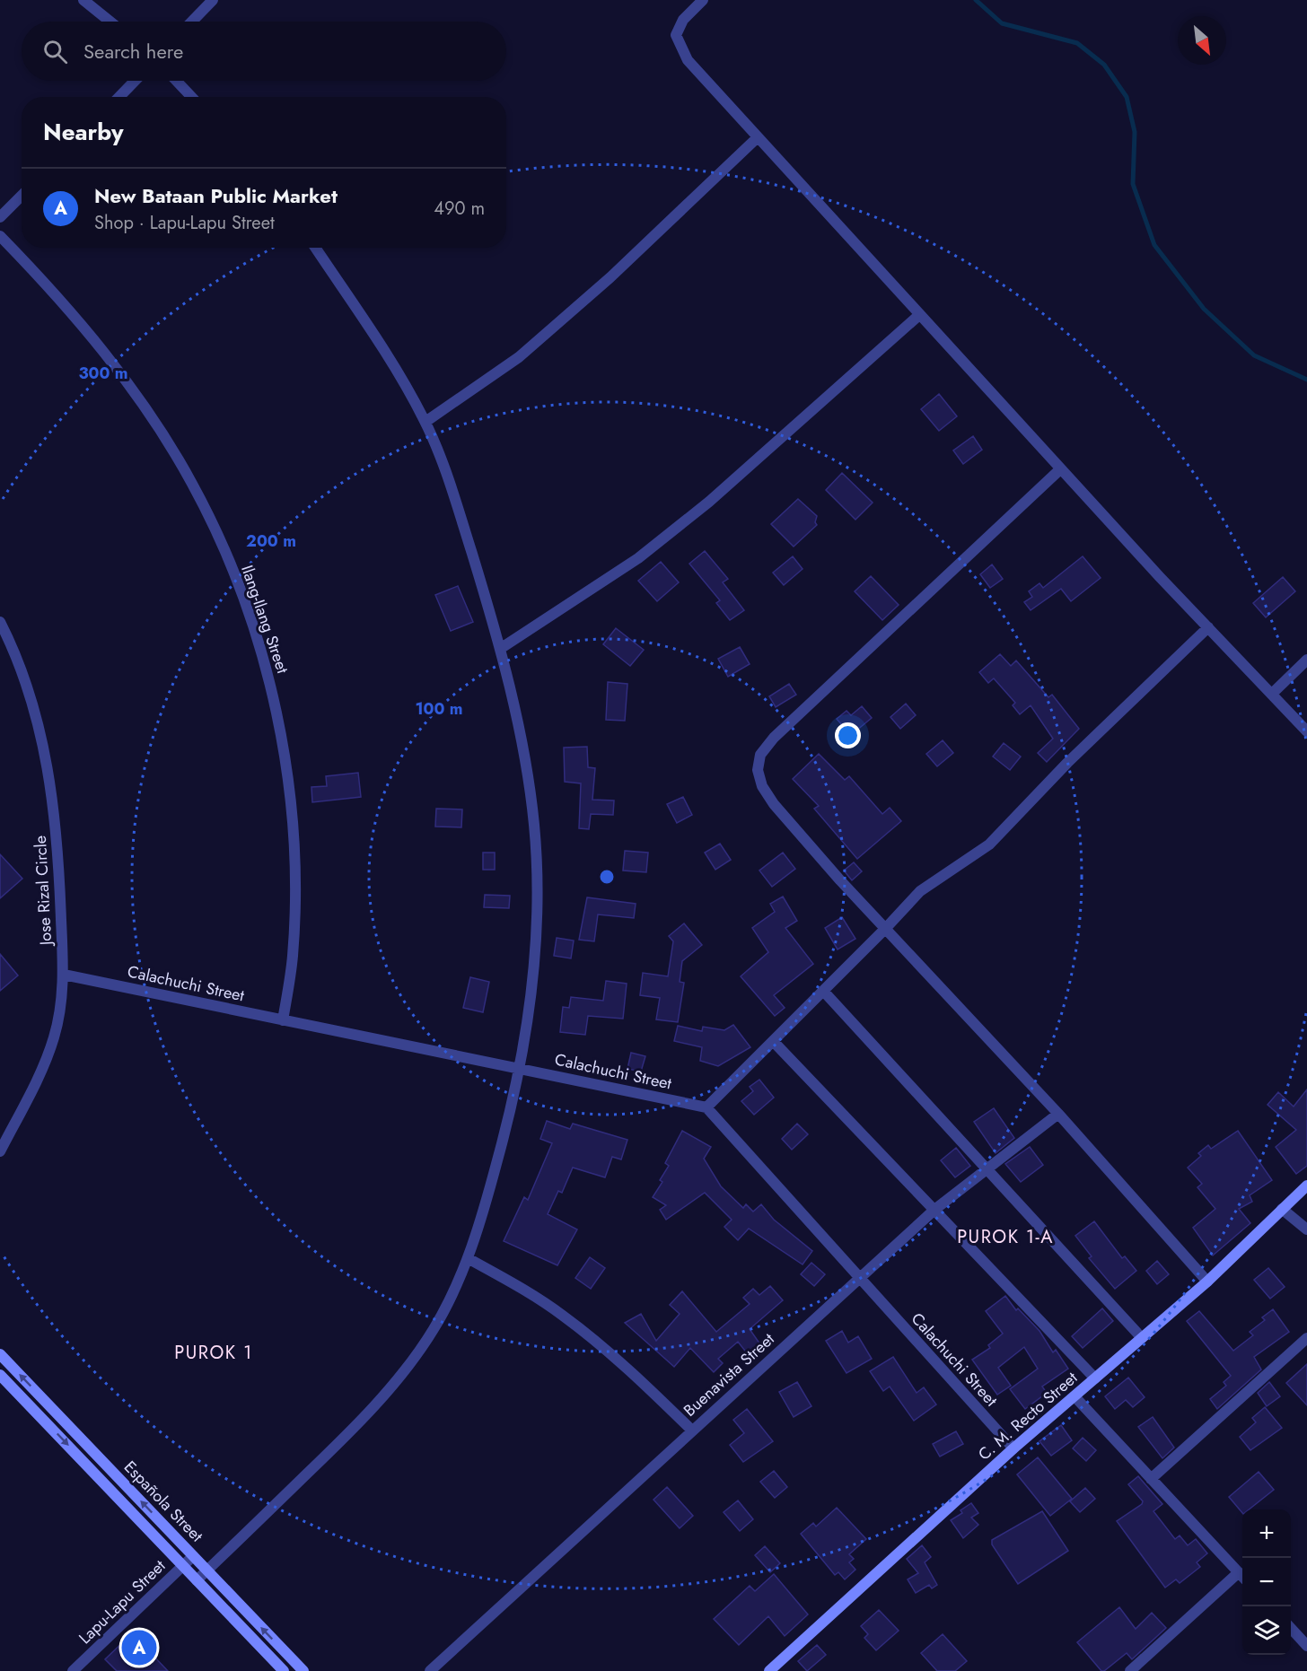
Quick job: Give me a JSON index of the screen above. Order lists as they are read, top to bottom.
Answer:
{
  "streets": {
    "street": [
      "Ilang-Ilang Street",
      "Jose Rizal Circle",
      "Calachuchi Street",
      "Buenavista Street",
      "C. M. Recto Street",
      "Española Street",
      "Lapu-Lapu Street"
    ]
  },
  "crossings": [
    ["Ilang-Ilang Street", "Calachuchi Street"],
    ["Jose Rizal Circle", "Calachuchi Street"],
    ["Calachuchi Street", "Buenavista Street"],
    ["Calachuchi Street", "C. M. Recto Street"],
    ["Española Street", "Lapu-Lapu Street"]
  ],
  "districts": ["PUROK 1-A", "PUROK 1"],
  "north": "bottom right",
  "page": {
    "search": "Search here",
    "heading": "Nearby",
    "list": [
      {
        "mark": "A",
        "name": "New Bataan Public Market",
        "note": "Shop · Lapu-Lapu Street",
        "value": "490 m"
      }
    ],
    "map_buttons": ["+", "−"],
    "pins": "A"
  },
  "rings": ["300 m", "200 m", "100 m"]
}
